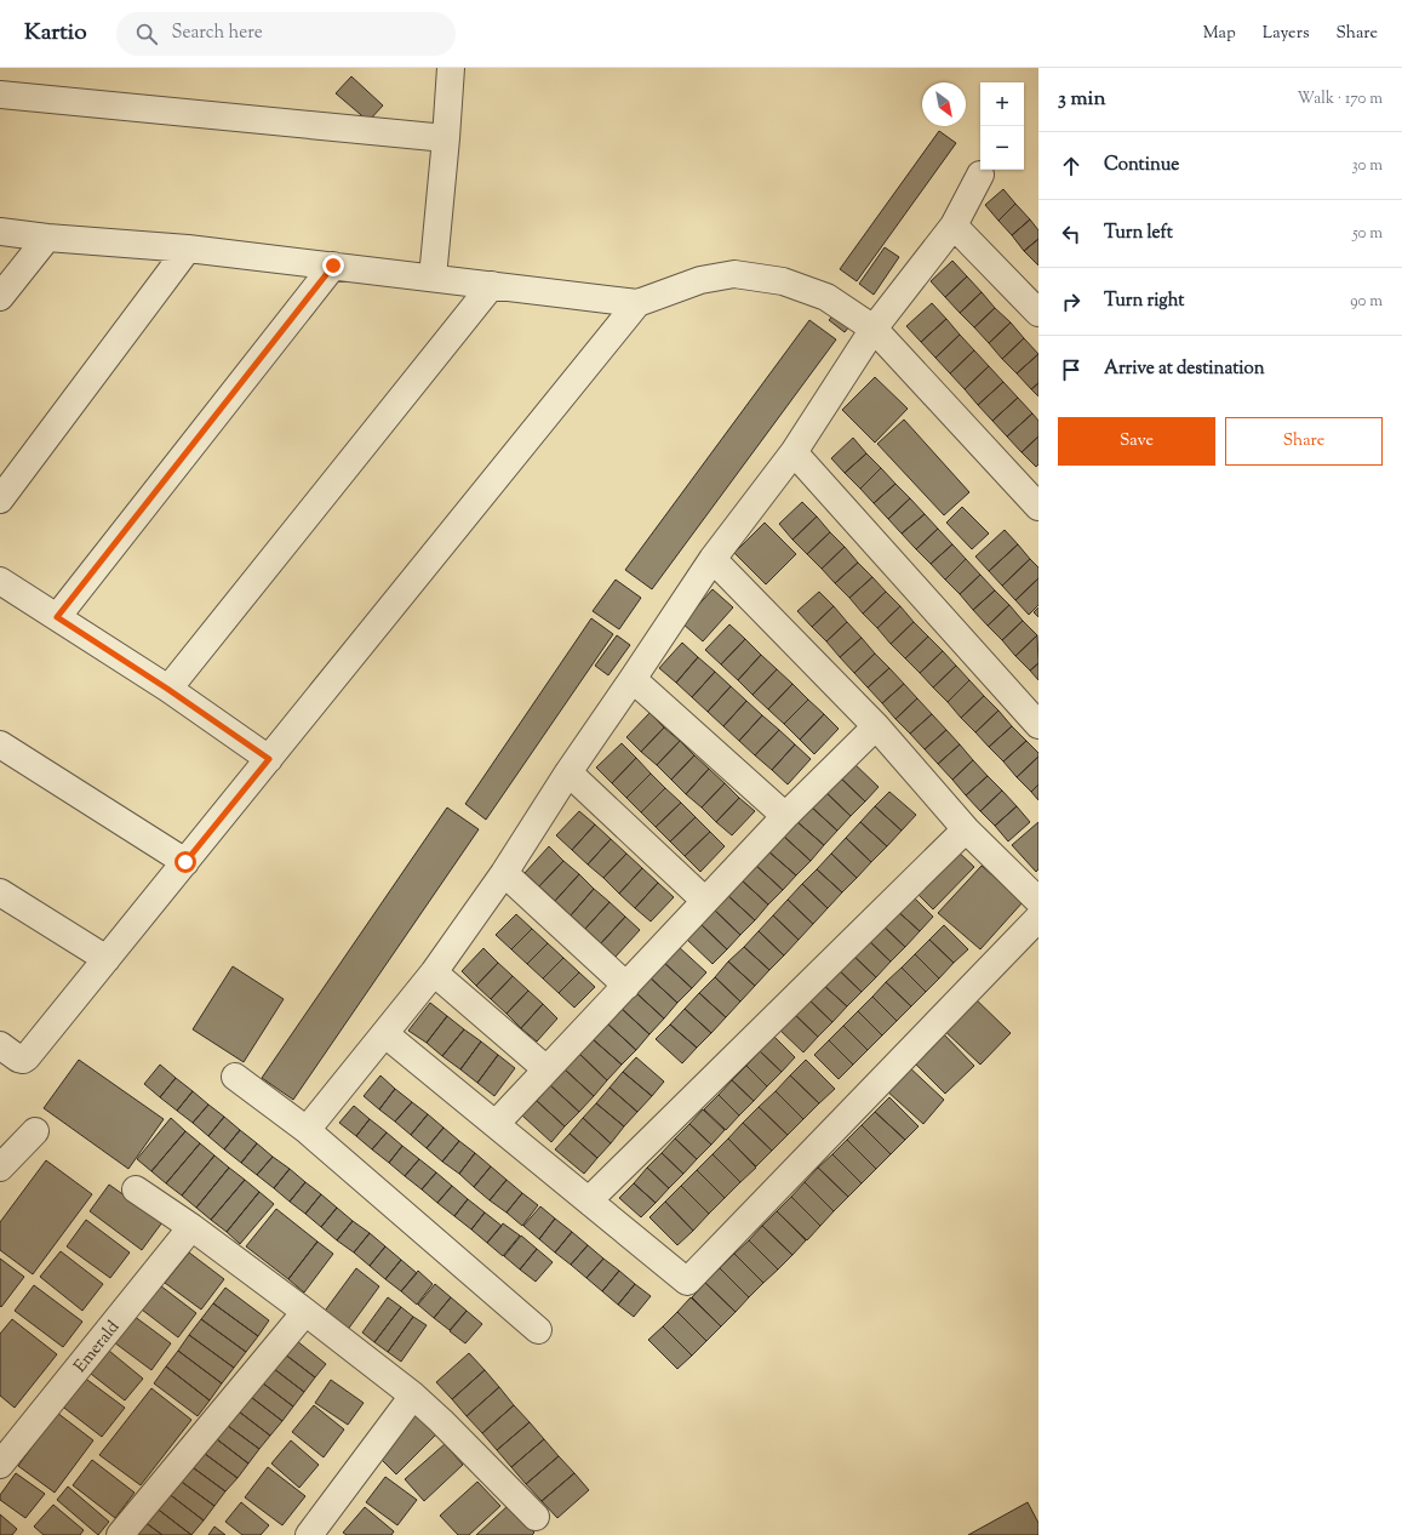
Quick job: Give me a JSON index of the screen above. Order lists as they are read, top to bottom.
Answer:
{
  "streets": {
    "street": ["Emerald"]
  },
  "north": "bottom right",
  "page": {
    "header": "Kartio",
    "search": "Search here",
    "nav": ["Map", "Layers", "Share"],
    "heading": ["3 min", "Walk · 170 m"],
    "map_buttons": ["+", "−"],
    "list": [
      ["Continue", "30 m"],
      ["Turn left", "50 m"],
      ["Turn right", "90 m"],
      "Arrive at destination"
    ],
    "buttons": ["Save", "Share"]
  }
}
